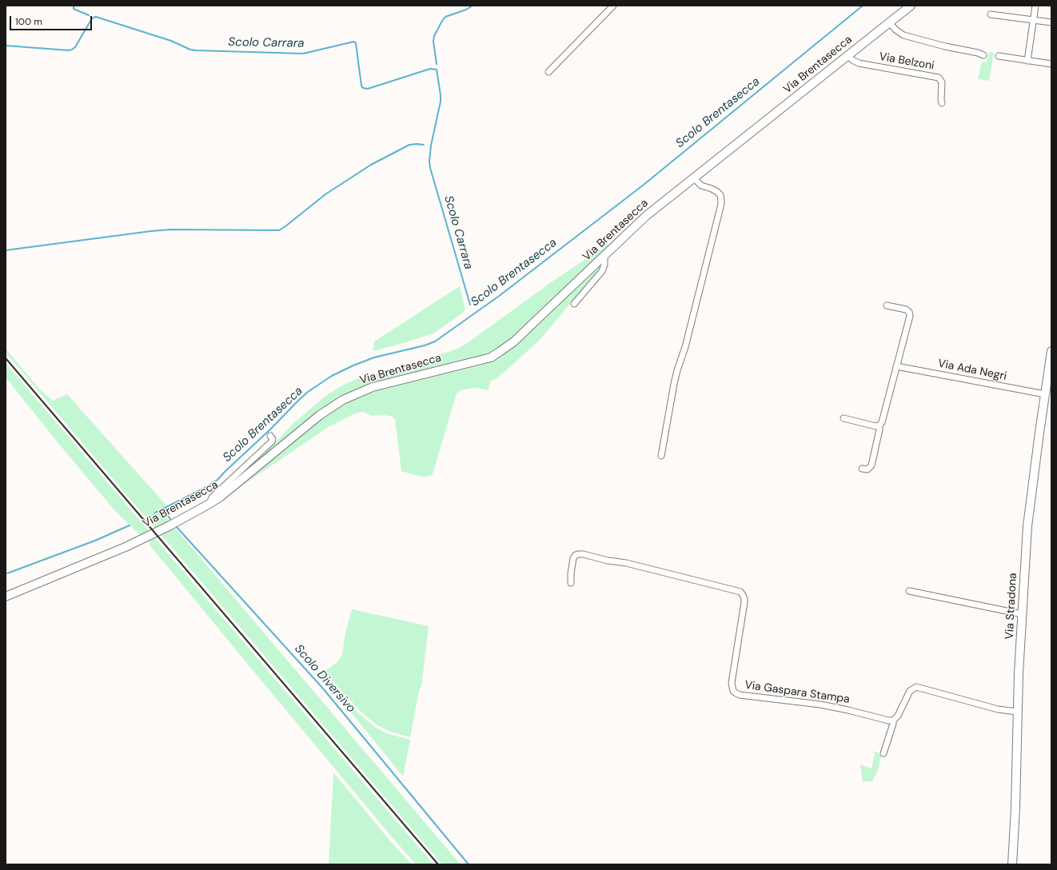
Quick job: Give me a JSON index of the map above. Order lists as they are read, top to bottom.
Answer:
{
  "streets": {
    "street": [
      "Via Belzoni",
      "Via Brentasecca",
      "Via Ada Negri",
      "Via Stradona",
      "Via Gaspara Stampa"
    ]
  },
  "crossings": [
    ["Via Belzoni", "Via Brentasecca"],
    ["Via Ada Negri", "Via Stradona"]
  ],
  "water": ["Scolo Carrara", "Scolo Brentasecca", "Scolo Diversivo"],
  "scale_bar": "100 m"
}
